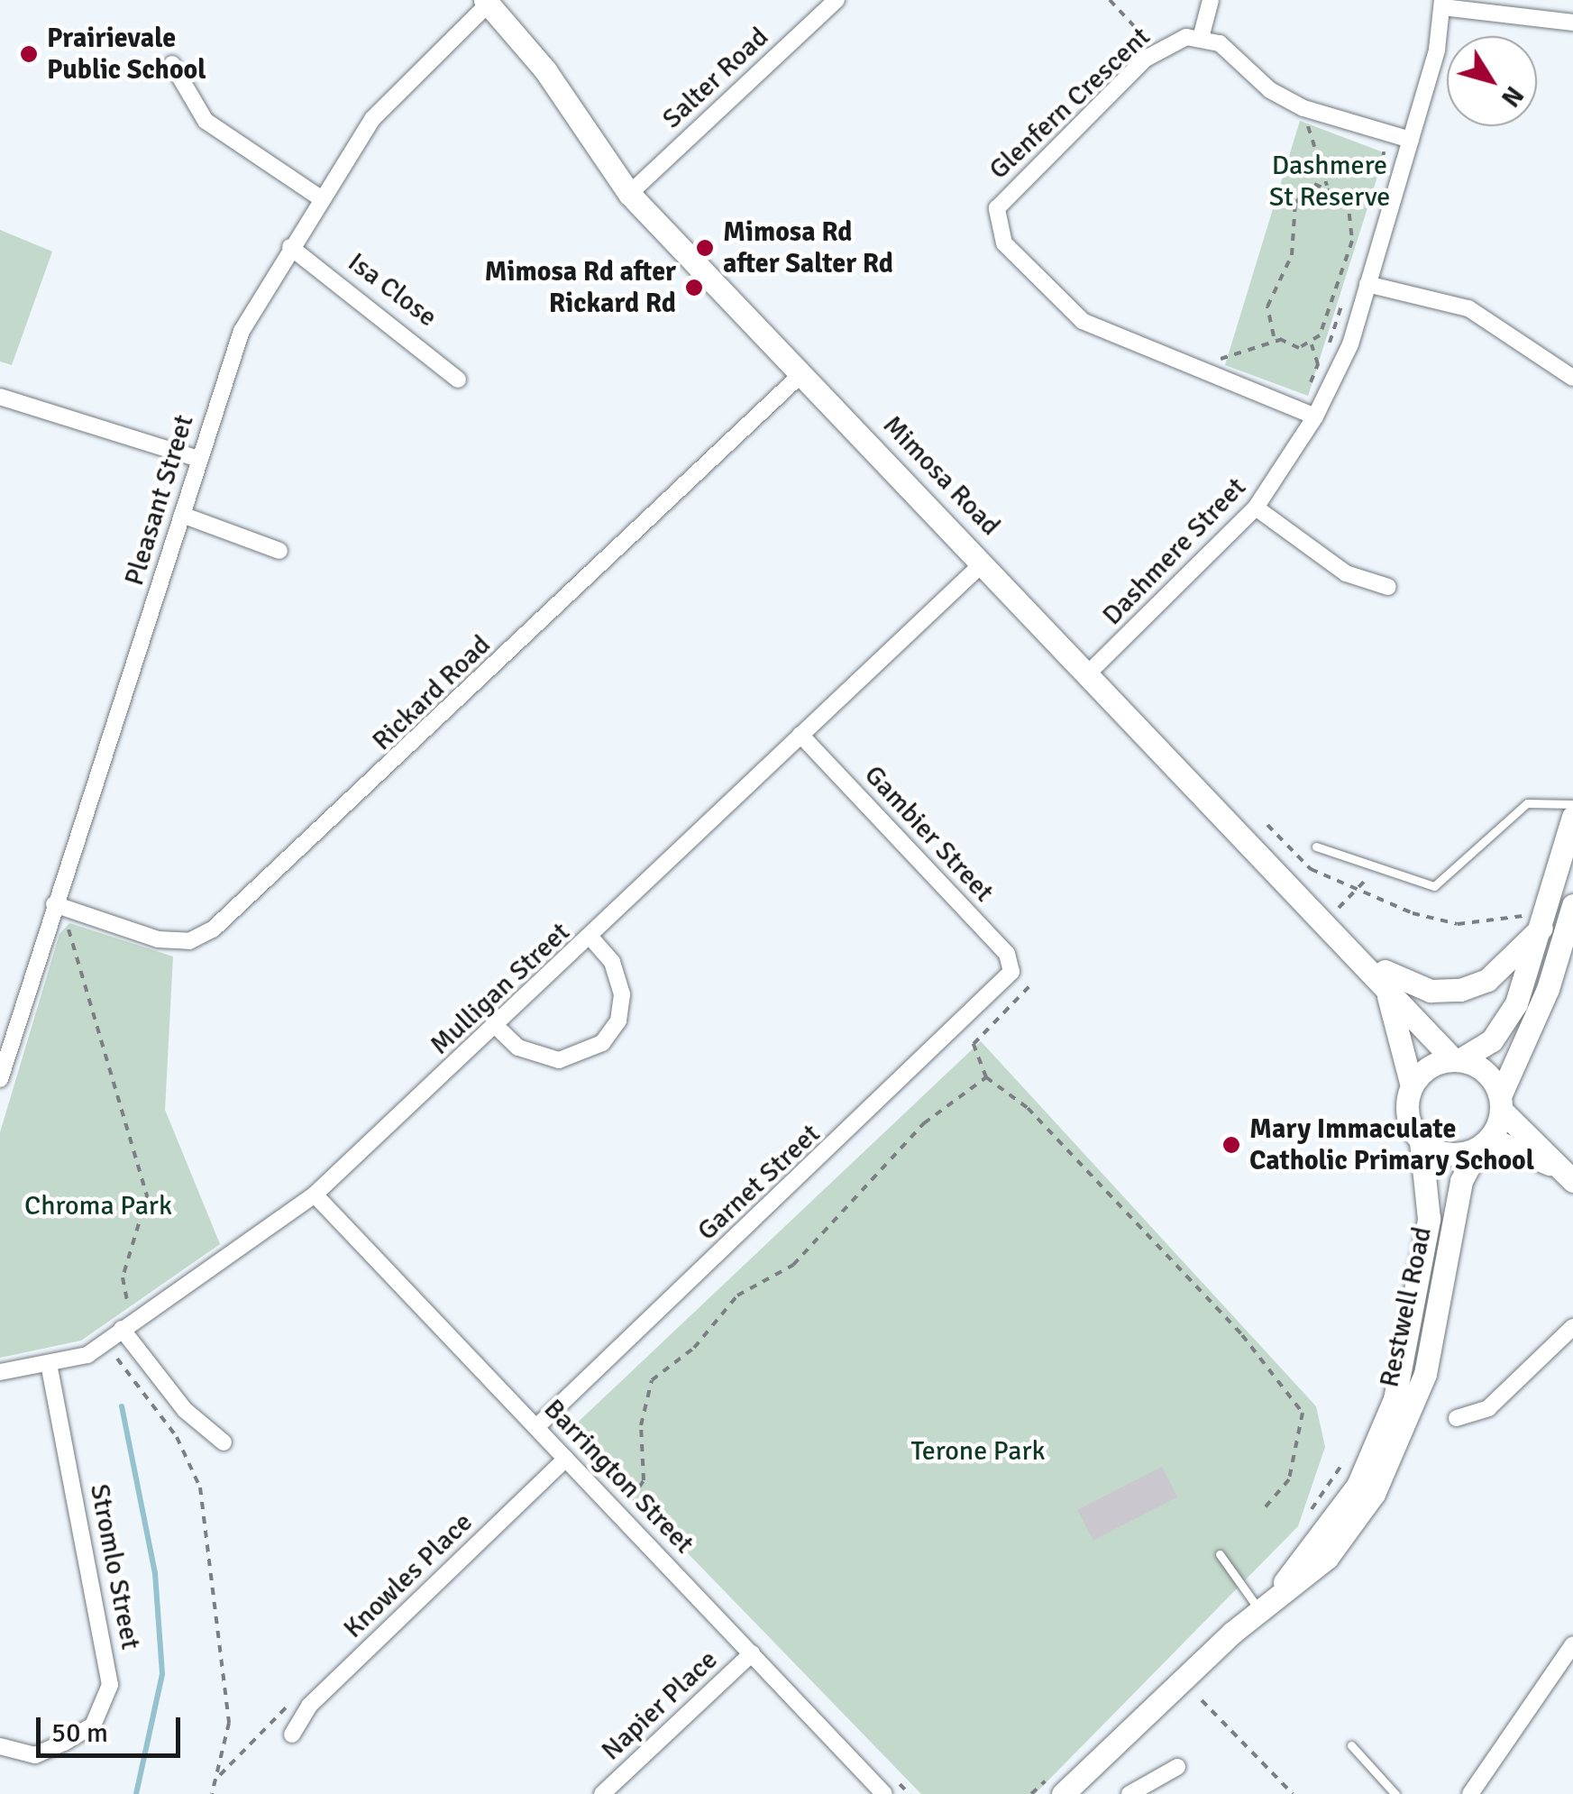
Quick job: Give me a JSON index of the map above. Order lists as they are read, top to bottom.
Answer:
{
  "streets": {
    "main road": ["Mimosa Road", "Restwell Road"],
    "street": [
      "Salter Road",
      "Glenfern Crescent",
      "Isa Close",
      "Pleasant Street",
      "Dashmere Street",
      "Rickard Road",
      "Gambier Street",
      "Mulligan Street",
      "Garnet Street",
      "Barrington Street",
      "Stromlo Street",
      "Knowles Place",
      "Napier Place"
    ]
  },
  "crossings": [
    ["Salter Road", "Mimosa Road"],
    ["Glenfern Crescent", "Dashmere Street"],
    ["Isa Close", "Pleasant Street"],
    ["Mimosa Road", "Pleasant Street"],
    ["Mimosa Road", "Dashmere Street"],
    ["Mimosa Road", "Rickard Road"],
    ["Mimosa Road", "Mulligan Street"],
    ["Mimosa Road", "Restwell Road"],
    ["Pleasant Street", "Rickard Road"],
    ["Gambier Street", "Mulligan Street"],
    ["Gambier Street", "Garnet Street"],
    ["Mulligan Street", "Barrington Street"],
    ["Mulligan Street", "Stromlo Street"],
    ["Garnet Street", "Barrington Street"],
    ["Barrington Street", "Knowles Place"],
    ["Barrington Street", "Napier Place"]
  ],
  "parks": ["Dashmere St Reserve", "Chroma Park", "Terone Park"],
  "places": [
    "Prairievale Public School",
    "Mimosa Rd after Salter Rd",
    "Mimosa Rd after Rickard Rd",
    "Mary Immaculate Catholic Primary School"
  ],
  "scale_bar": "50 m",
  "north": "bottom right"
}
